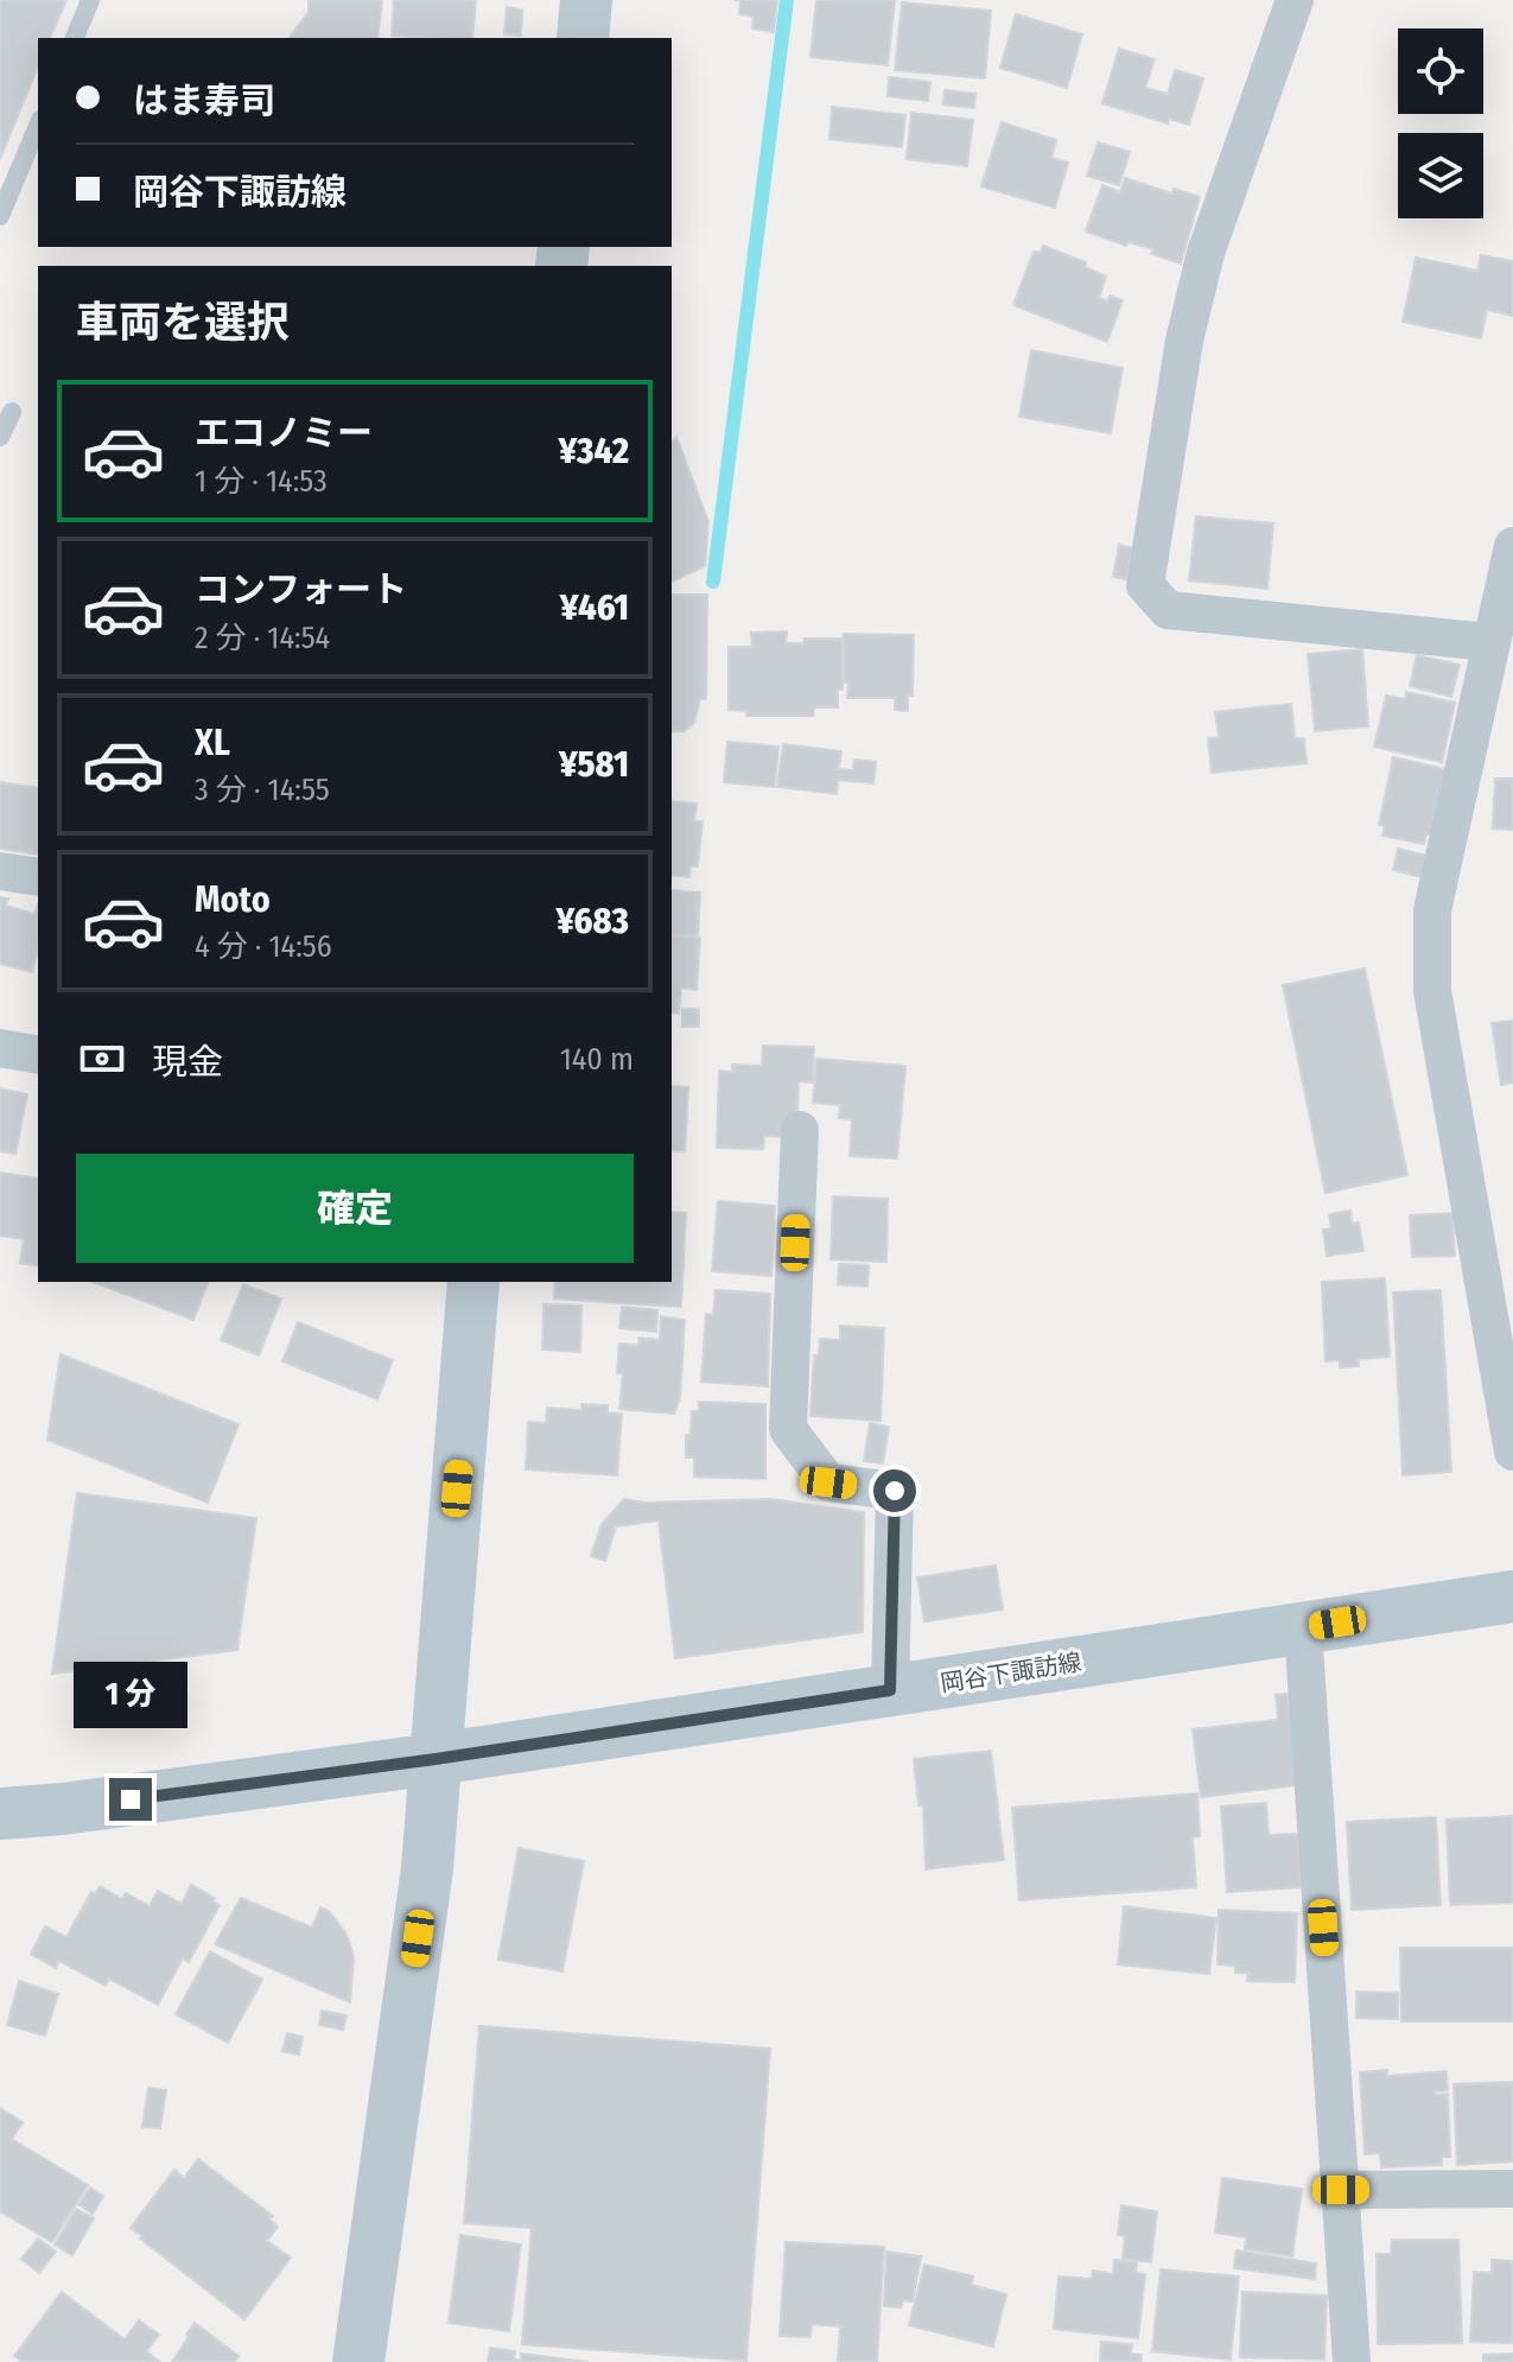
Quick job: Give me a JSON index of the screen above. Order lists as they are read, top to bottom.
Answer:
{
  "streets": {
    "main road": ["岡谷下諏訪線"]
  },
  "page": {
    "banner": ["はま寿司", "岡谷下諏訪線"],
    "heading": "車両を選択",
    "list": [
      {
        "name": "エコノミー",
        "note": "1 分 · 14:53",
        "value": "¥342"
      },
      {
        "name": "コンフォート",
        "note": "2 分 · 14:54",
        "value": "¥461"
      },
      {
        "name": "XL",
        "note": "3 分 · 14:55",
        "value": "¥581"
      },
      {
        "name": "Moto",
        "note": "4 分 · 14:56",
        "value": "¥683"
      }
    ],
    "pay": ["現金", "140 m"],
    "buttons": "確定",
    "bubble": "1 分"
  }
}
